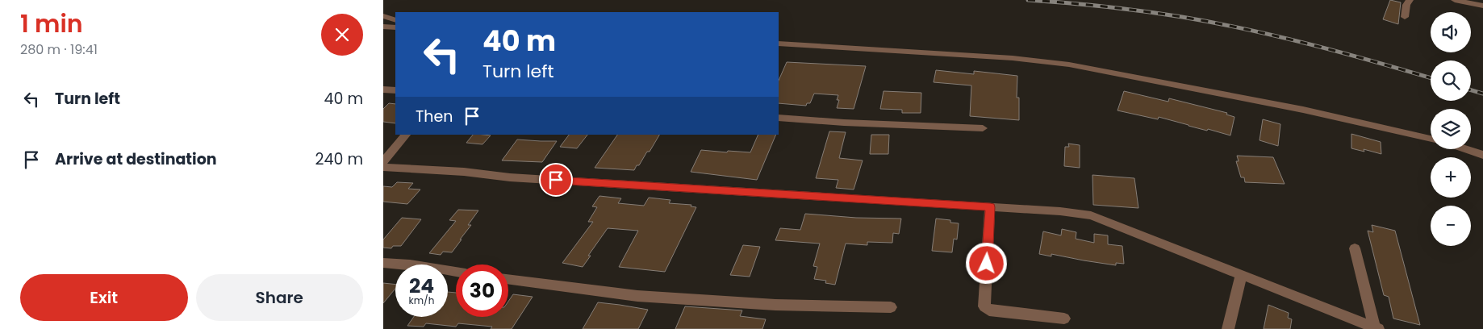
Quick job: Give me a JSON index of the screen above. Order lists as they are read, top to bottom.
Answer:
{
  "page": {
    "heading": ["1 min", "280 m · 19:41"],
    "map_buttons": ["+", "−"],
    "turn": ["40 m", "Turn left"],
    "list": [
      {
        "name": "Turn left",
        "value": "40 m"
      },
      {
        "name": "Arrive at destination",
        "value": "240 m"
      }
    ],
    "then": "Then",
    "speed": "24 km/h",
    "limit": "30",
    "buttons": ["Exit", "Share"]
  }
}
